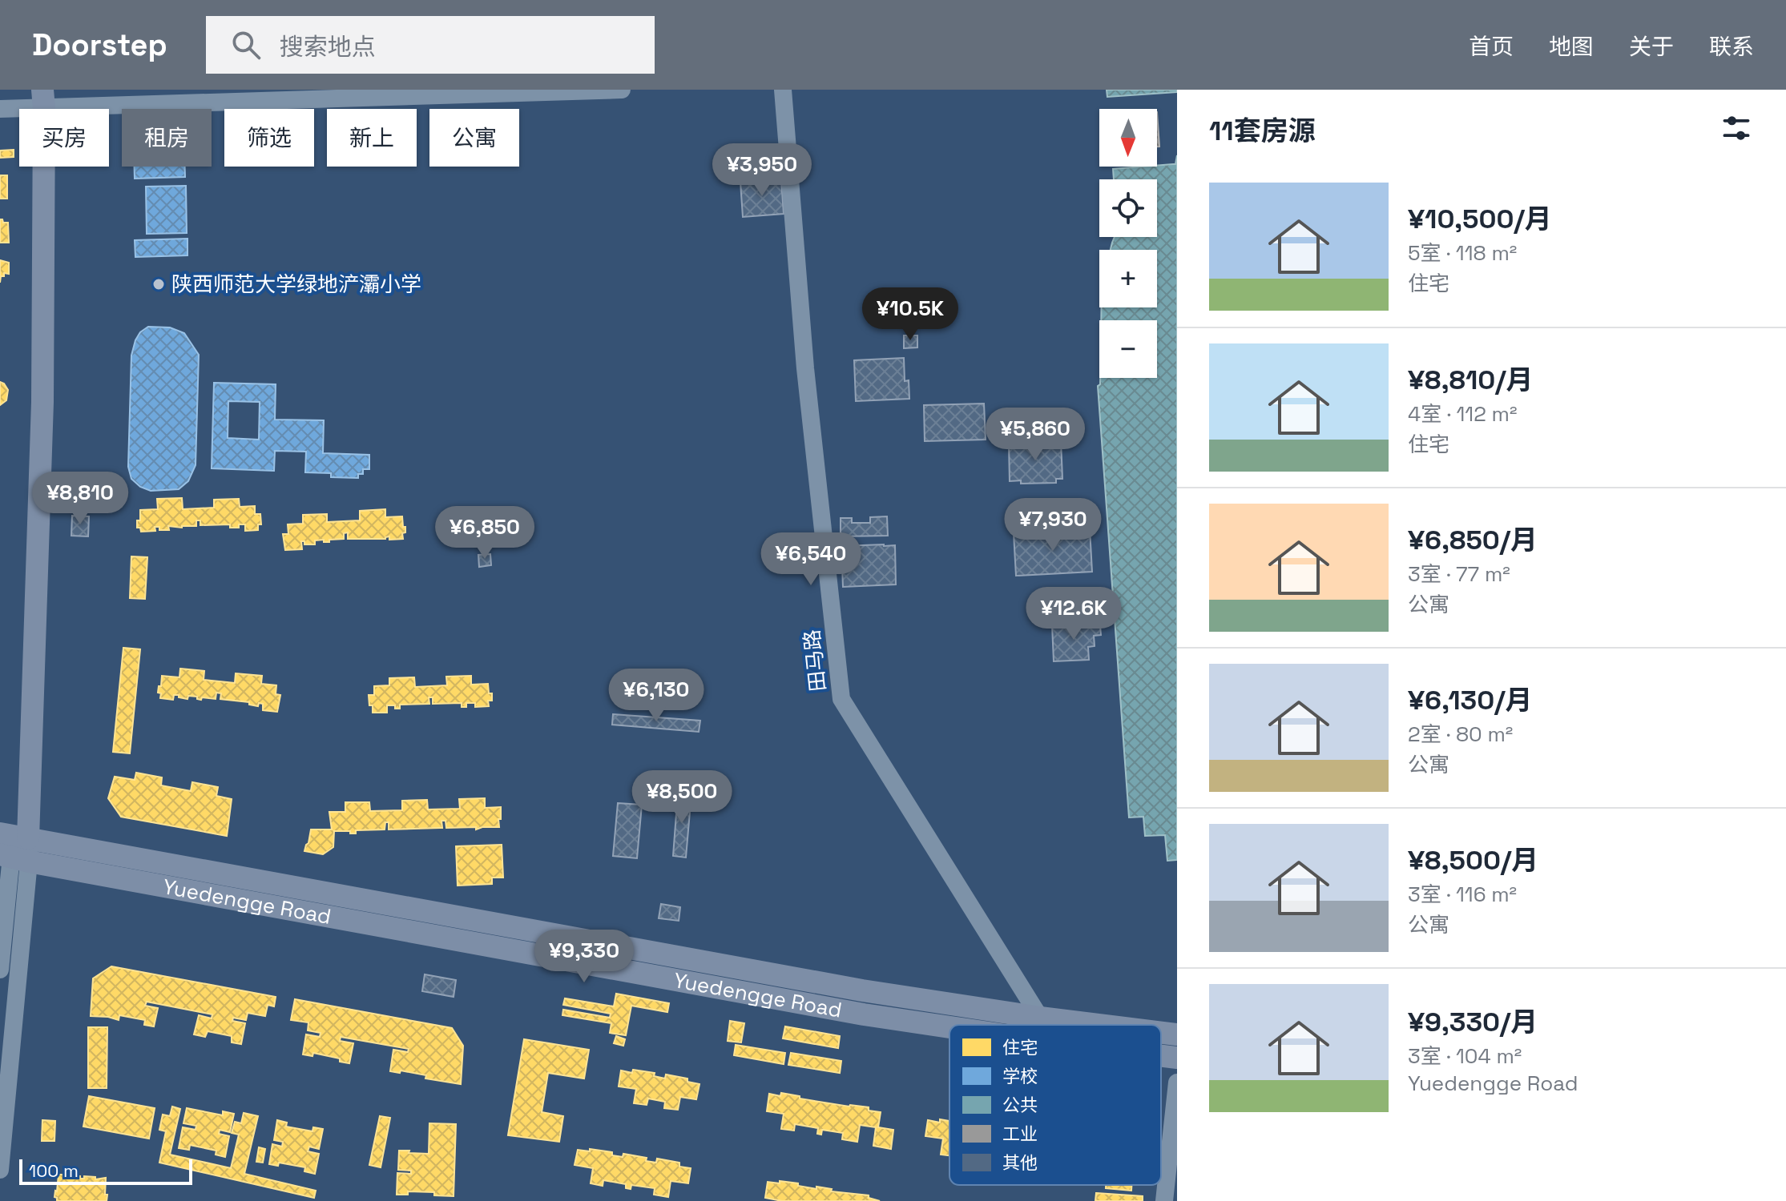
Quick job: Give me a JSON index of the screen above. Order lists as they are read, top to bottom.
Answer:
{
  "streets": {
    "main road": ["Yuedengge Road"],
    "street": ["田马路"]
  },
  "crossings": [
    ["田马路", "Yuedengge Road"]
  ],
  "places": ["陕西师范大学绿地浐灞小学"],
  "legend": [
    "住宅",
    "学校",
    "公共",
    "工业",
    "其他"
  ],
  "scale_bar": "100 m",
  "north": "bottom",
  "page": {
    "header": "Doorstep",
    "search": "搜索地点",
    "nav": [
      "首页",
      "地图",
      "关于",
      "联系"
    ],
    "heading": "11套房源",
    "map_buttons": ["+", "−"],
    "chip": [
      "买房",
      "租房",
      "筛选",
      "新上",
      "公寓"
    ],
    "price": [
      "¥3,950",
      "¥10.5K",
      "¥5,860",
      "¥8,810",
      "¥7,930",
      "¥6,850",
      "¥6,540",
      "¥12.6K",
      "¥6,130",
      "¥8,500",
      "¥9,330"
    ],
    "list": [
      {
        "name": "¥10,500/月",
        "note": "5室 · 118 m² · 住宅"
      },
      {
        "name": "¥8,810/月",
        "note": "4室 · 112 m² · 住宅"
      },
      {
        "name": "¥6,850/月",
        "note": "3室 · 77 m² · 公寓"
      },
      {
        "name": "¥6,130/月",
        "note": "2室 · 80 m² · 公寓"
      },
      {
        "name": "¥8,500/月",
        "note": "3室 · 116 m² · 公寓"
      },
      {
        "name": "¥9,330/月",
        "note": "3室 · 104 m² · Yuedengge Road"
      }
    ],
    "scale": "100 m"
  }
}
